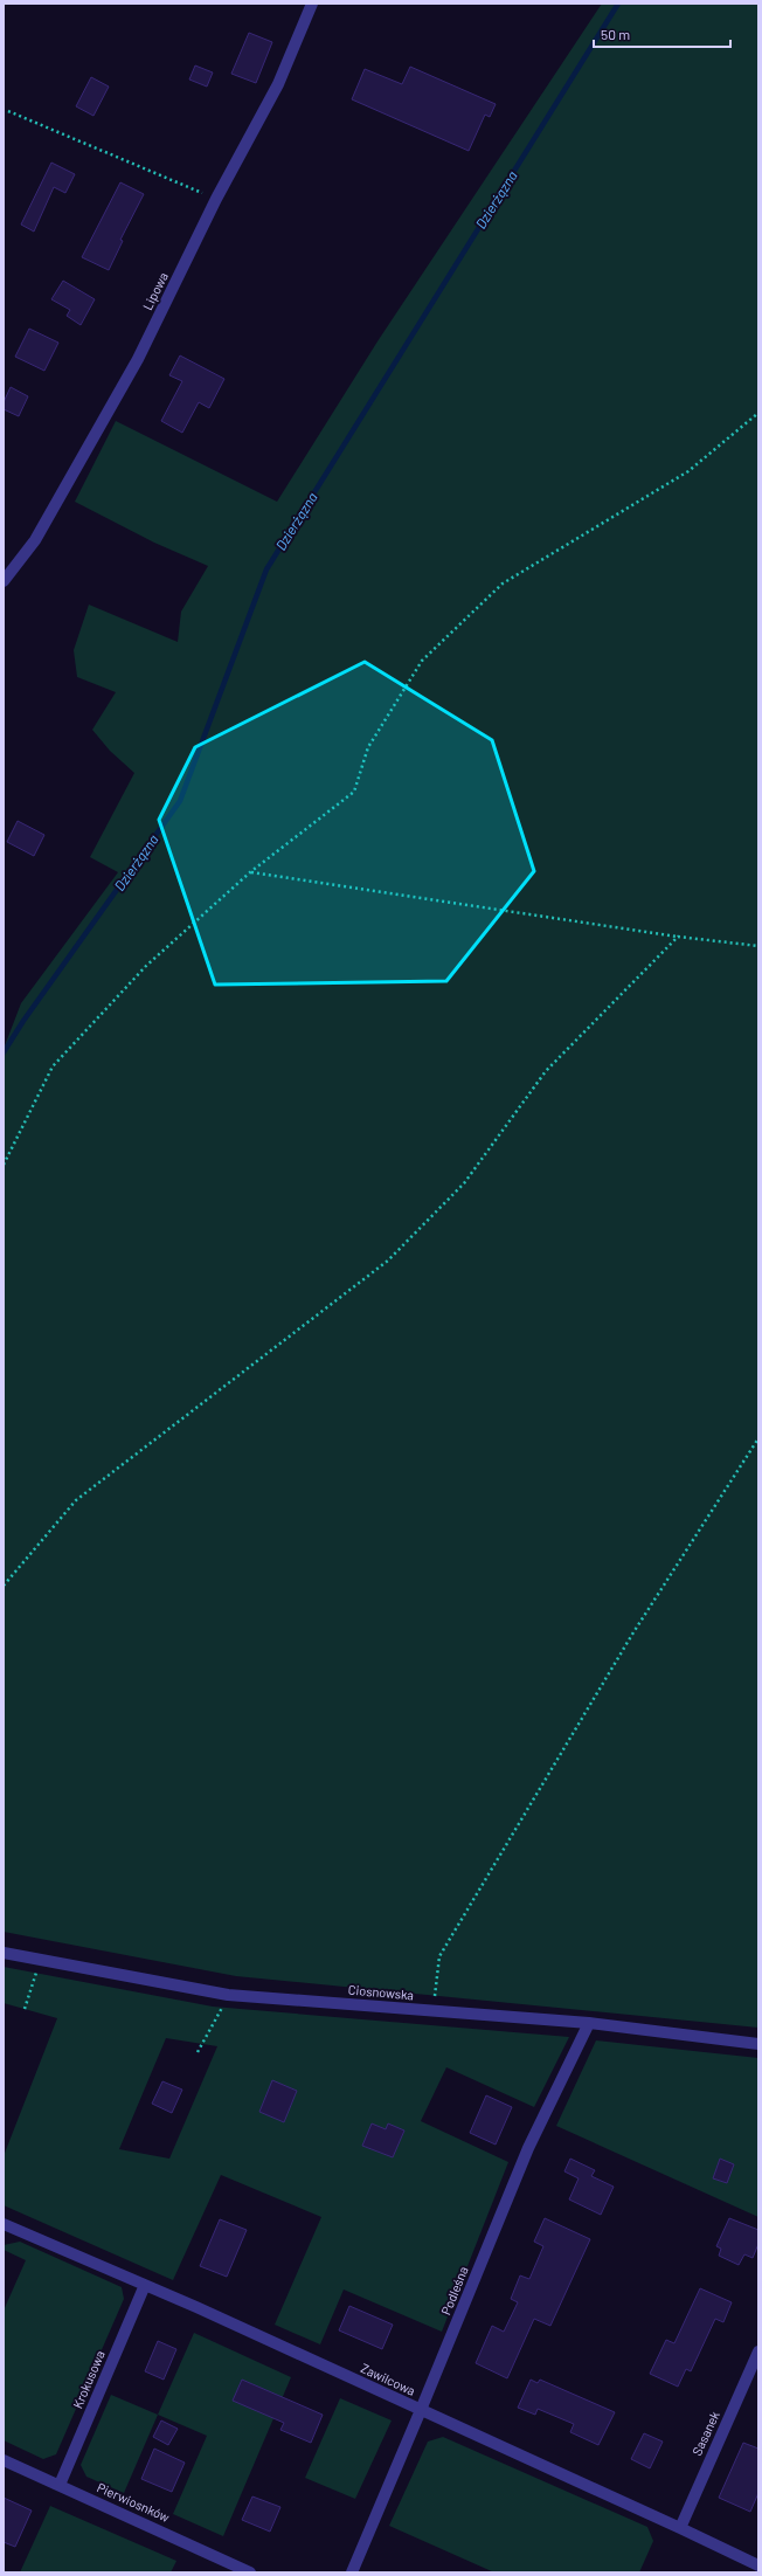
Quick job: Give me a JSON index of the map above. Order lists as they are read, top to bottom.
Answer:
{
  "streets": {
    "street": [
      "Lipowa",
      "Ciosnowska",
      "Podleśna",
      "Krokusowa",
      "Zawilcowa",
      "Sasanek",
      "Pierwiosnków"
    ]
  },
  "crossings": [
    ["Ciosnowska", "Podleśna"],
    ["Podleśna", "Zawilcowa"],
    ["Krokusowa", "Zawilcowa"],
    ["Krokusowa", "Pierwiosnków"],
    ["Zawilcowa", "Sasanek"]
  ],
  "water": ["Dzierżązna"],
  "scale_bar": "50 m"
}
